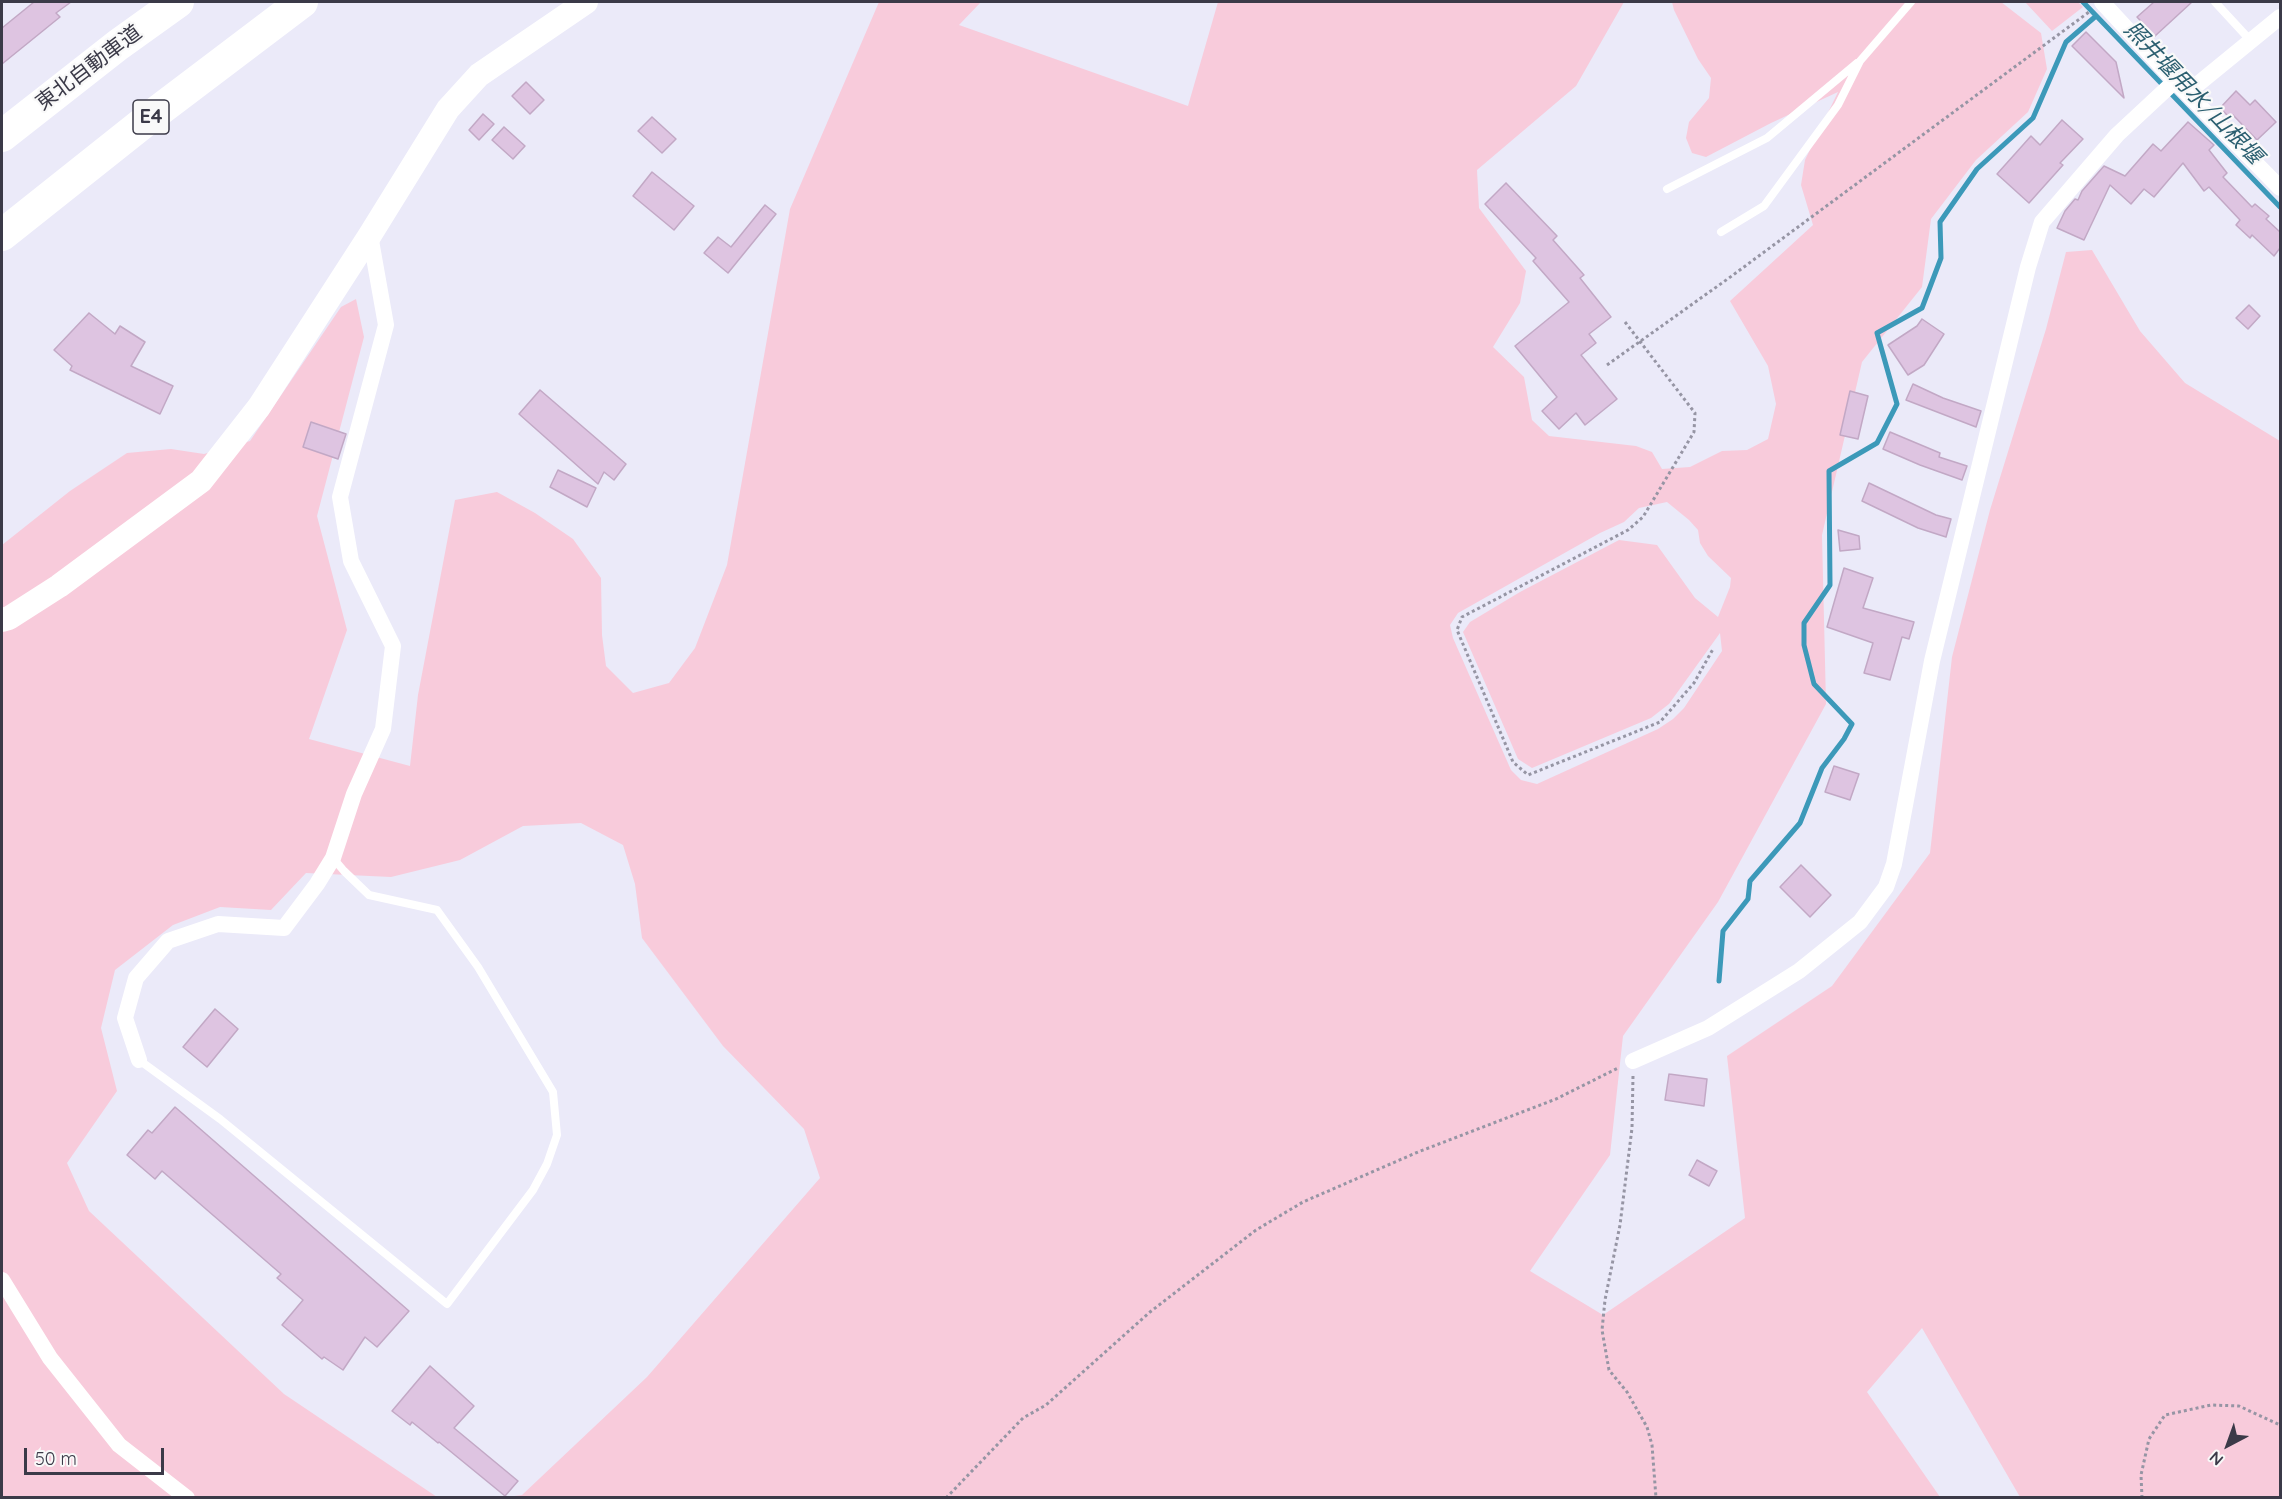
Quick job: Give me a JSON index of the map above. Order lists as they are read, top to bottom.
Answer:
{
  "streets": {
    "highway": ["東北自動車道", "E4"]
  },
  "water": ["照井堰用水/山根堰"],
  "scale_bar": "50 m",
  "north": "bottom left"
}
